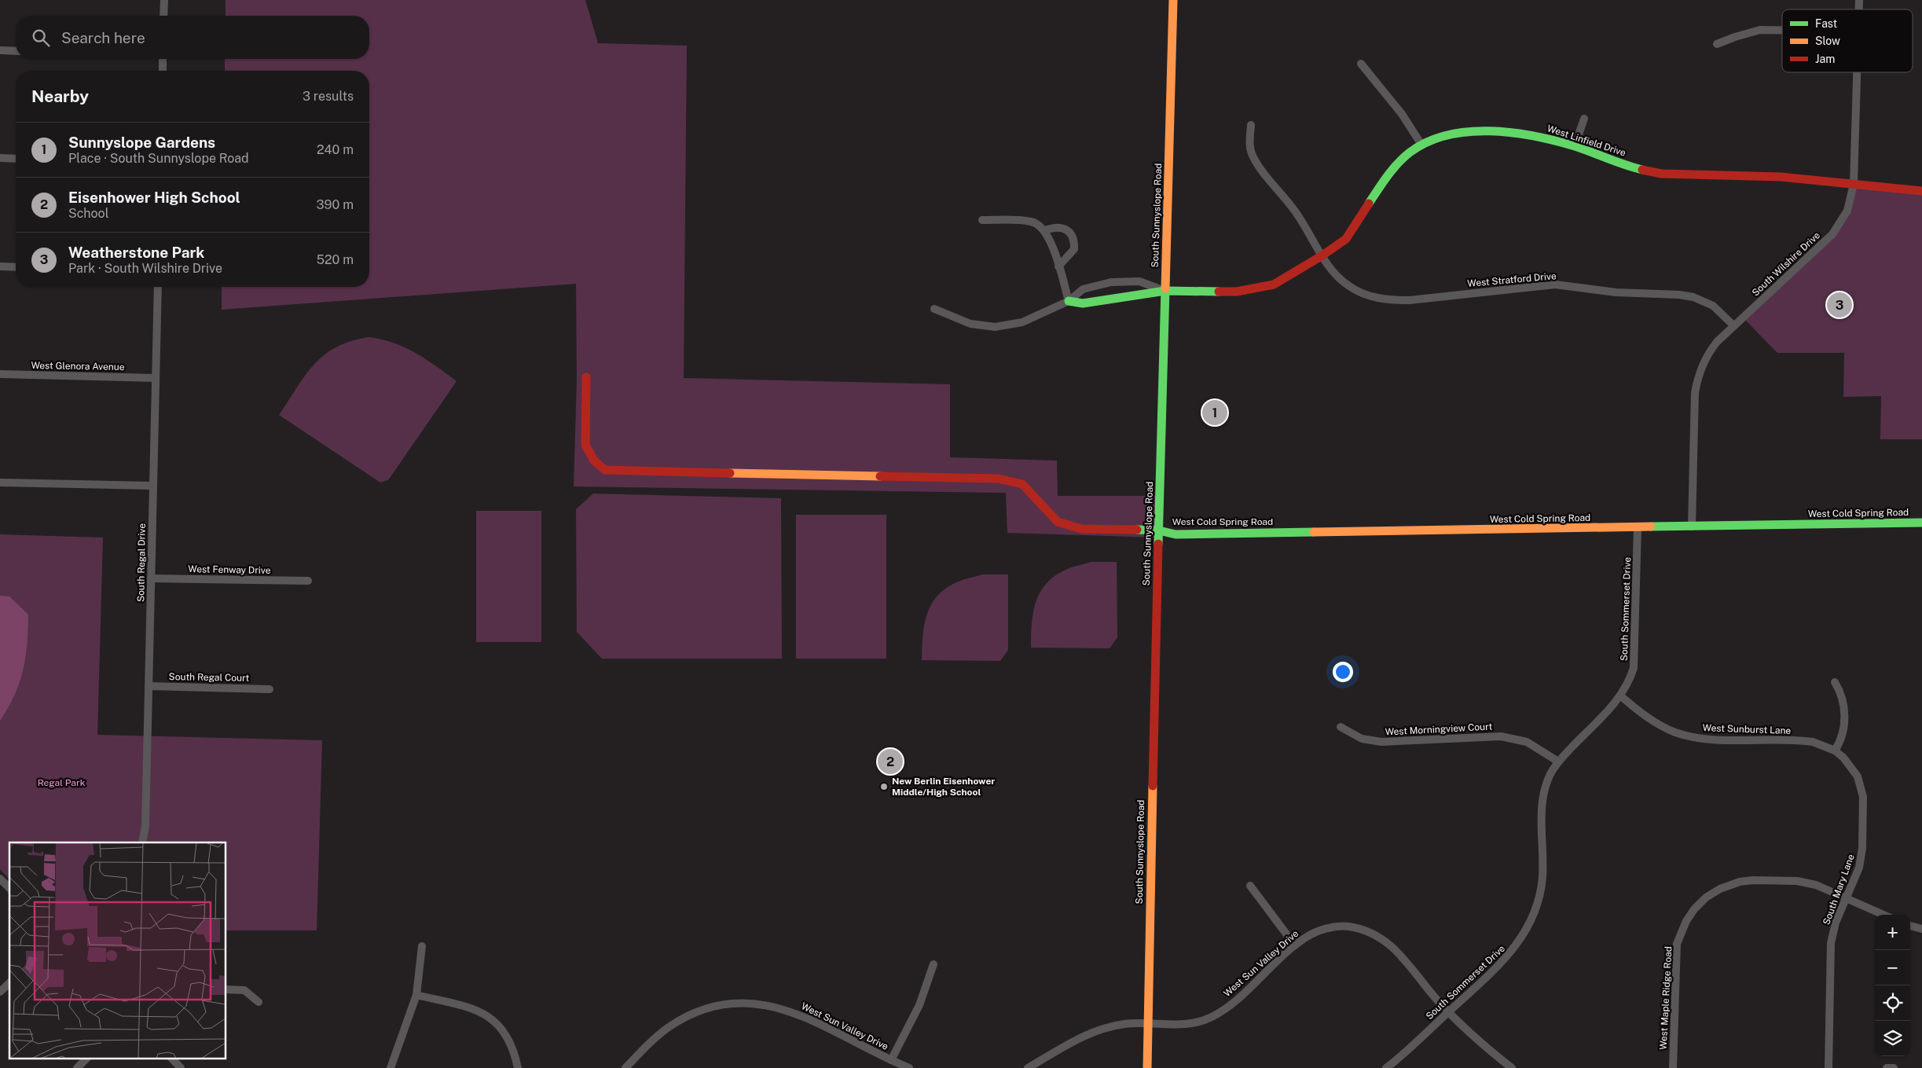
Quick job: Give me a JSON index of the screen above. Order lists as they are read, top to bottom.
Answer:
{
  "streets": {
    "street": [
      "West Linfield Drive",
      "South Sunnyslope Road",
      "South Wilshire Drive",
      "West Stratford Drive",
      "West Glenora Avenue",
      "West Cold Spring Road",
      "South Regal Drive",
      "West Fenway Drive",
      "South Sommerset Drive",
      "South Regal Court",
      "West Morningview Court",
      "West Sunburst Lane",
      "South Mary Lane",
      "West Sun Valley Drive",
      "West Maple Ridge Road"
    ]
  },
  "crossings": [
    ["West Linfield Drive", "South Sunnyslope Road"],
    ["West Linfield Drive", "South Wilshire Drive"],
    ["West Linfield Drive", "West Stratford Drive"],
    ["South Sunnyslope Road", "West Cold Spring Road"],
    ["South Sunnyslope Road", "West Sun Valley Drive"],
    ["South Wilshire Drive", "West Stratford Drive"],
    ["South Wilshire Drive", "West Cold Spring Road"],
    ["West Glenora Avenue", "South Regal Drive"],
    ["West Cold Spring Road", "South Sommerset Drive"],
    ["South Regal Drive", "West Fenway Drive"],
    ["South Regal Drive", "South Regal Court"],
    ["South Sommerset Drive", "West Morningview Court"],
    ["South Sommerset Drive", "West Sunburst Lane"],
    ["South Sommerset Drive", "West Sun Valley Drive"],
    ["West Sunburst Lane", "South Mary Lane"],
    ["South Mary Lane", "West Maple Ridge Road"]
  ],
  "parks": ["Regal Park"],
  "places": ["New Berlin Eisenhower Middle/High School"],
  "legend": ["Fast", "Slow", "Jam"],
  "page": {
    "search": "Search here",
    "heading": ["Nearby", "3 results"],
    "list": [
      {
        "mark": "1",
        "name": "Sunnyslope Gardens",
        "note": "Place · South Sunnyslope Road",
        "value": "240 m"
      },
      {
        "mark": "2",
        "name": "Eisenhower High School",
        "note": "School",
        "value": "390 m"
      },
      {
        "mark": "3",
        "name": "Weatherstone Park",
        "note": "Park · South Wilshire Drive",
        "value": "520 m"
      }
    ],
    "pins": ["3", "1", "2"],
    "map_buttons": ["+", "−"]
  }
}
